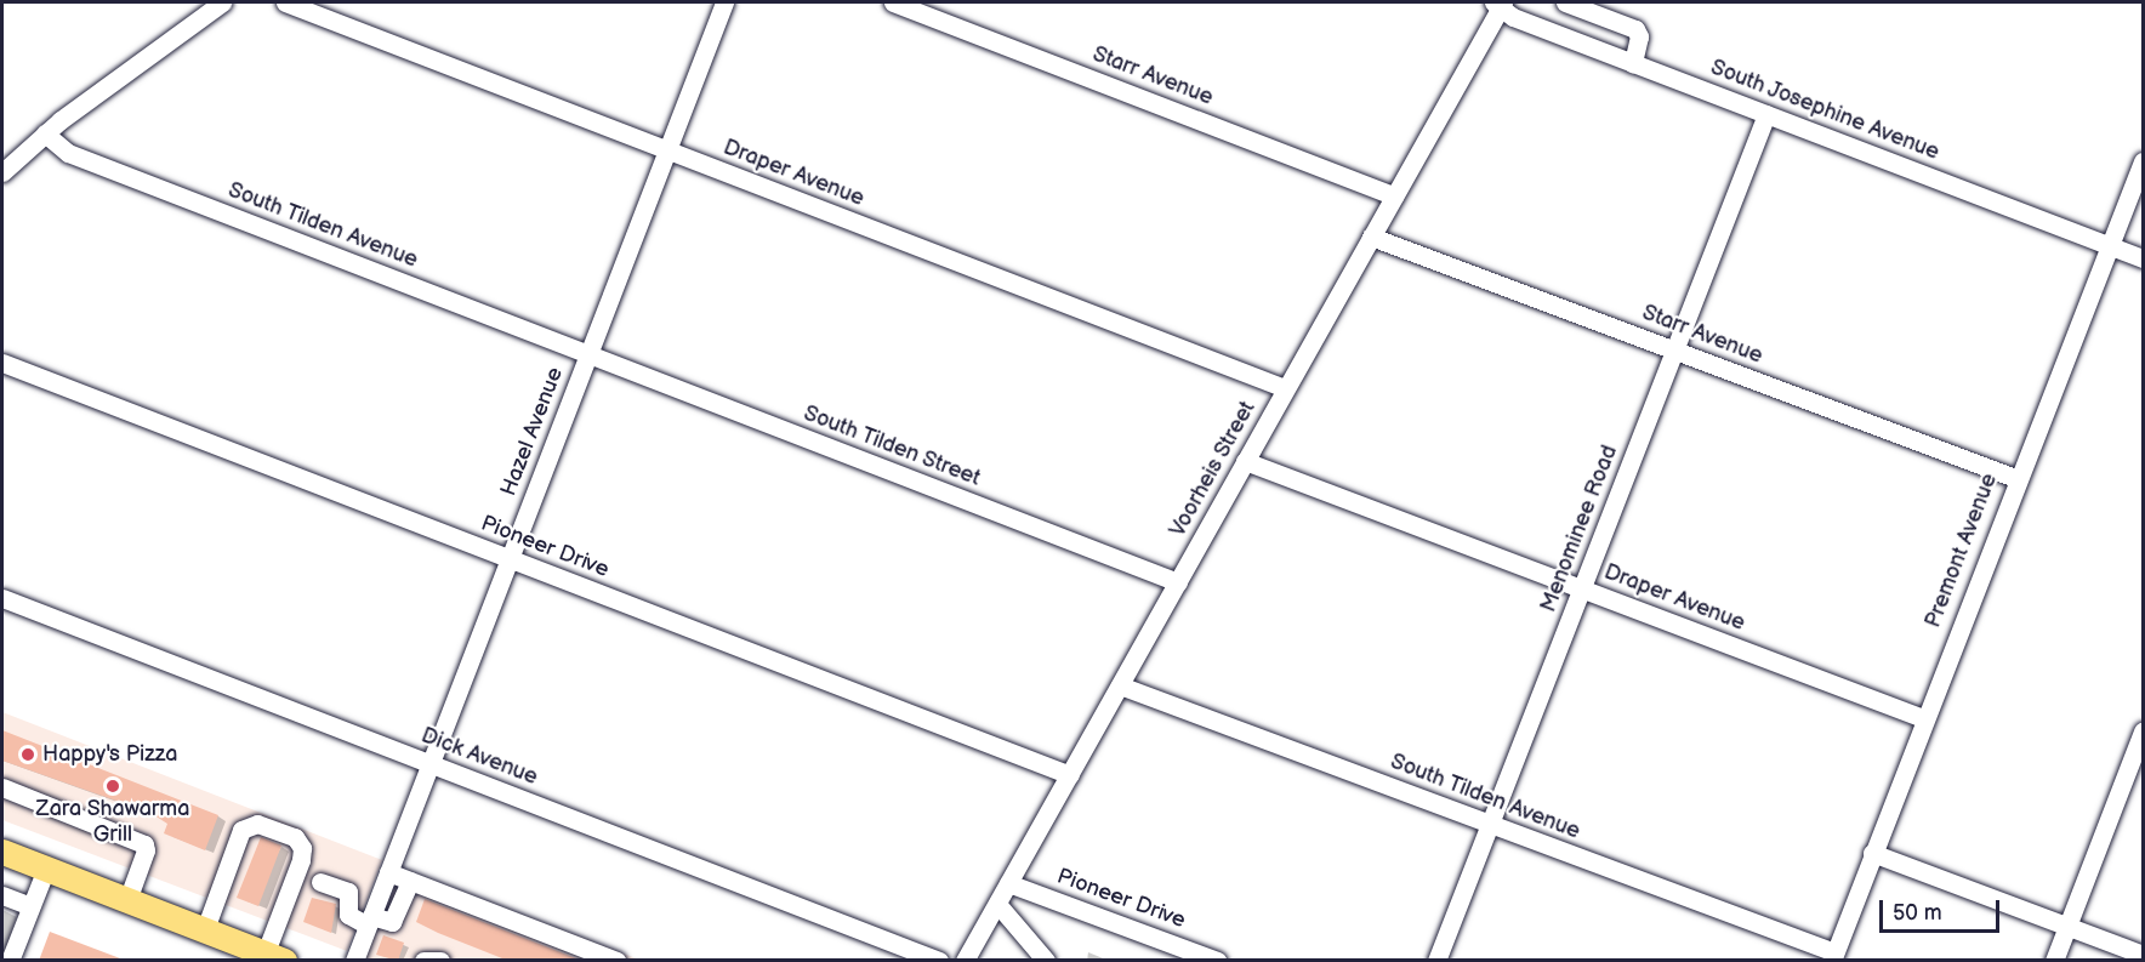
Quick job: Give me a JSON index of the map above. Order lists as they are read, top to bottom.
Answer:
{
  "streets": {
    "street": [
      "Starr Avenue",
      "South Josephine Avenue",
      "Draper Avenue",
      "South Tilden Avenue",
      "Hazel Avenue",
      "South Tilden Street",
      "Voorheis Street",
      "Menominee Road",
      "Pioneer Drive",
      "Premont Avenue",
      "Dick Avenue"
    ]
  },
  "crossings": [
    ["Starr Avenue", "Voorheis Street"],
    ["Starr Avenue", "Menominee Road"],
    ["Starr Avenue", "Premont Avenue"],
    ["South Josephine Avenue", "Voorheis Street"],
    ["South Josephine Avenue", "Menominee Road"],
    ["South Josephine Avenue", "Premont Avenue"],
    ["Draper Avenue", "Hazel Avenue"],
    ["Draper Avenue", "Voorheis Street"],
    ["Draper Avenue", "Menominee Road"],
    ["Draper Avenue", "Premont Avenue"],
    ["South Tilden Avenue", "Hazel Avenue"],
    ["South Tilden Avenue", "South Tilden Street"],
    ["South Tilden Avenue", "Voorheis Street"],
    ["South Tilden Avenue", "Menominee Road"],
    ["South Tilden Avenue", "Premont Avenue"],
    ["Hazel Avenue", "South Tilden Street"],
    ["Hazel Avenue", "Pioneer Drive"],
    ["Hazel Avenue", "Dick Avenue"],
    ["South Tilden Street", "Voorheis Street"],
    ["Voorheis Street", "Pioneer Drive"]
  ],
  "places": ["Happy's Pizza", "Zara Shawarma Grill"],
  "scale_bar": "50 m"
}
